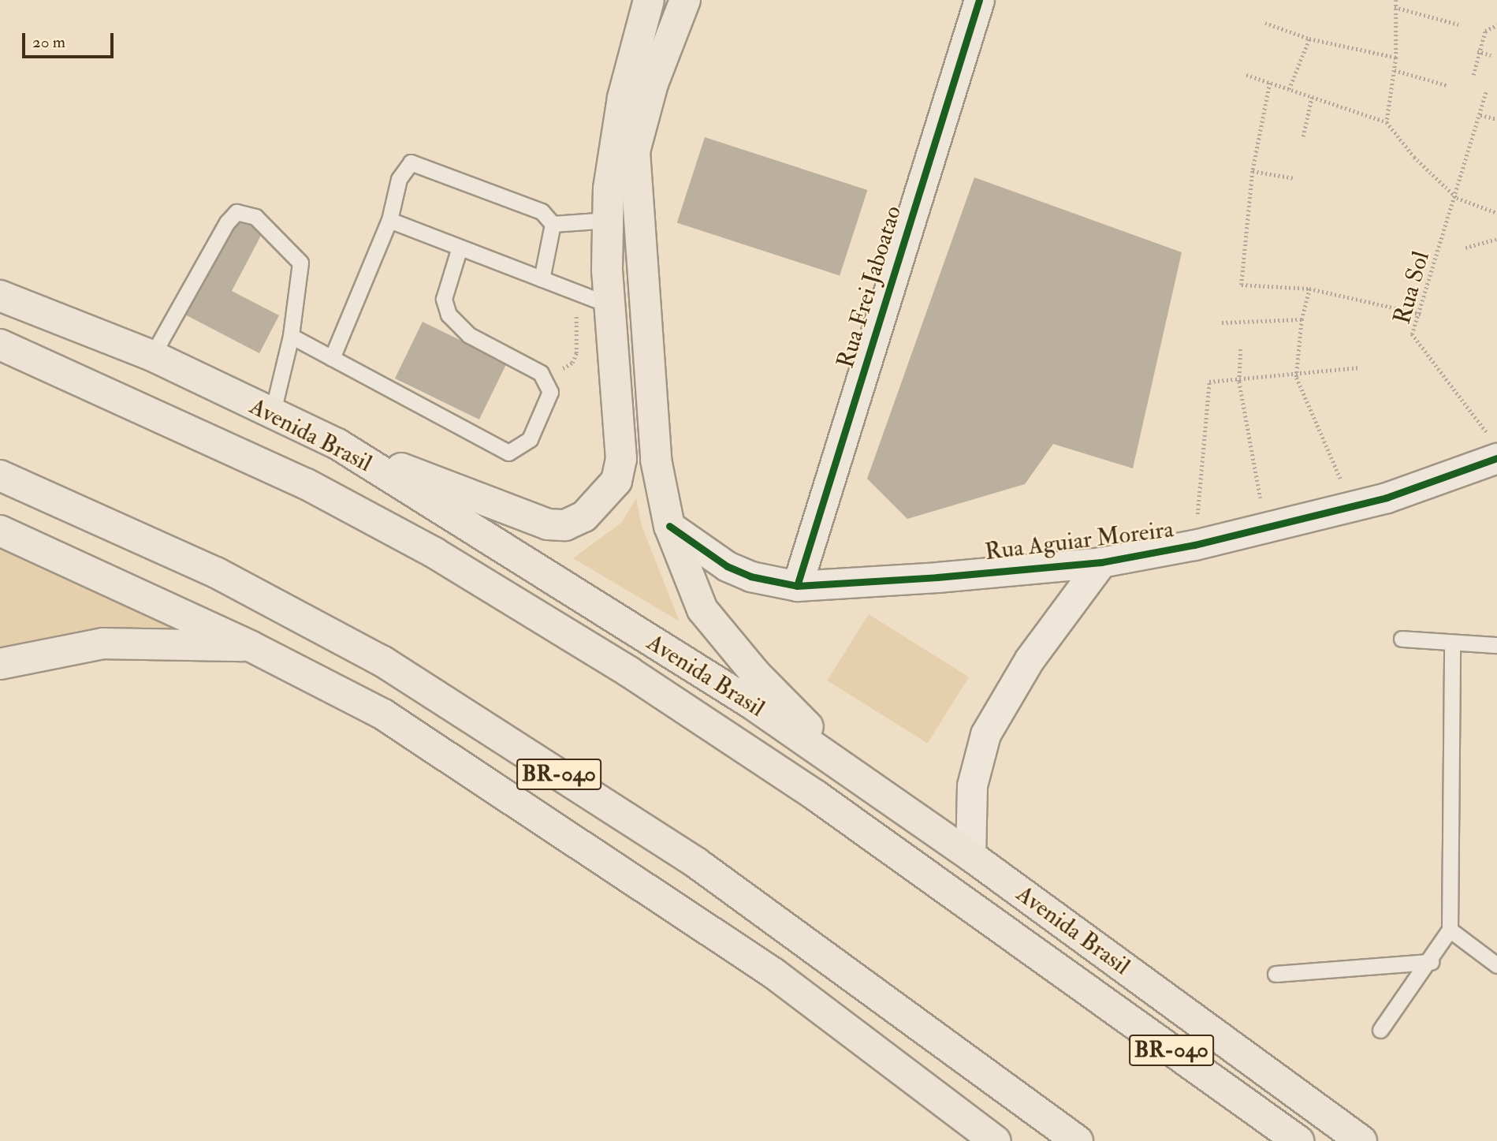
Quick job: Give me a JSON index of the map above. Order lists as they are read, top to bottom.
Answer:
{
  "streets": {
    "highway": ["Avenida Brasil", "BR-040"],
    "street": ["Rua Frei Jaboatao", "Rua Aguiar Moreira"],
    "path": ["Rua Sol"]
  },
  "crossings": [
    ["Rua Frei Jaboatao", "Rua Aguiar Moreira"],
    ["Rua Sol", "Rua Aguiar Moreira"]
  ],
  "scale_bar": "20 m"
}
